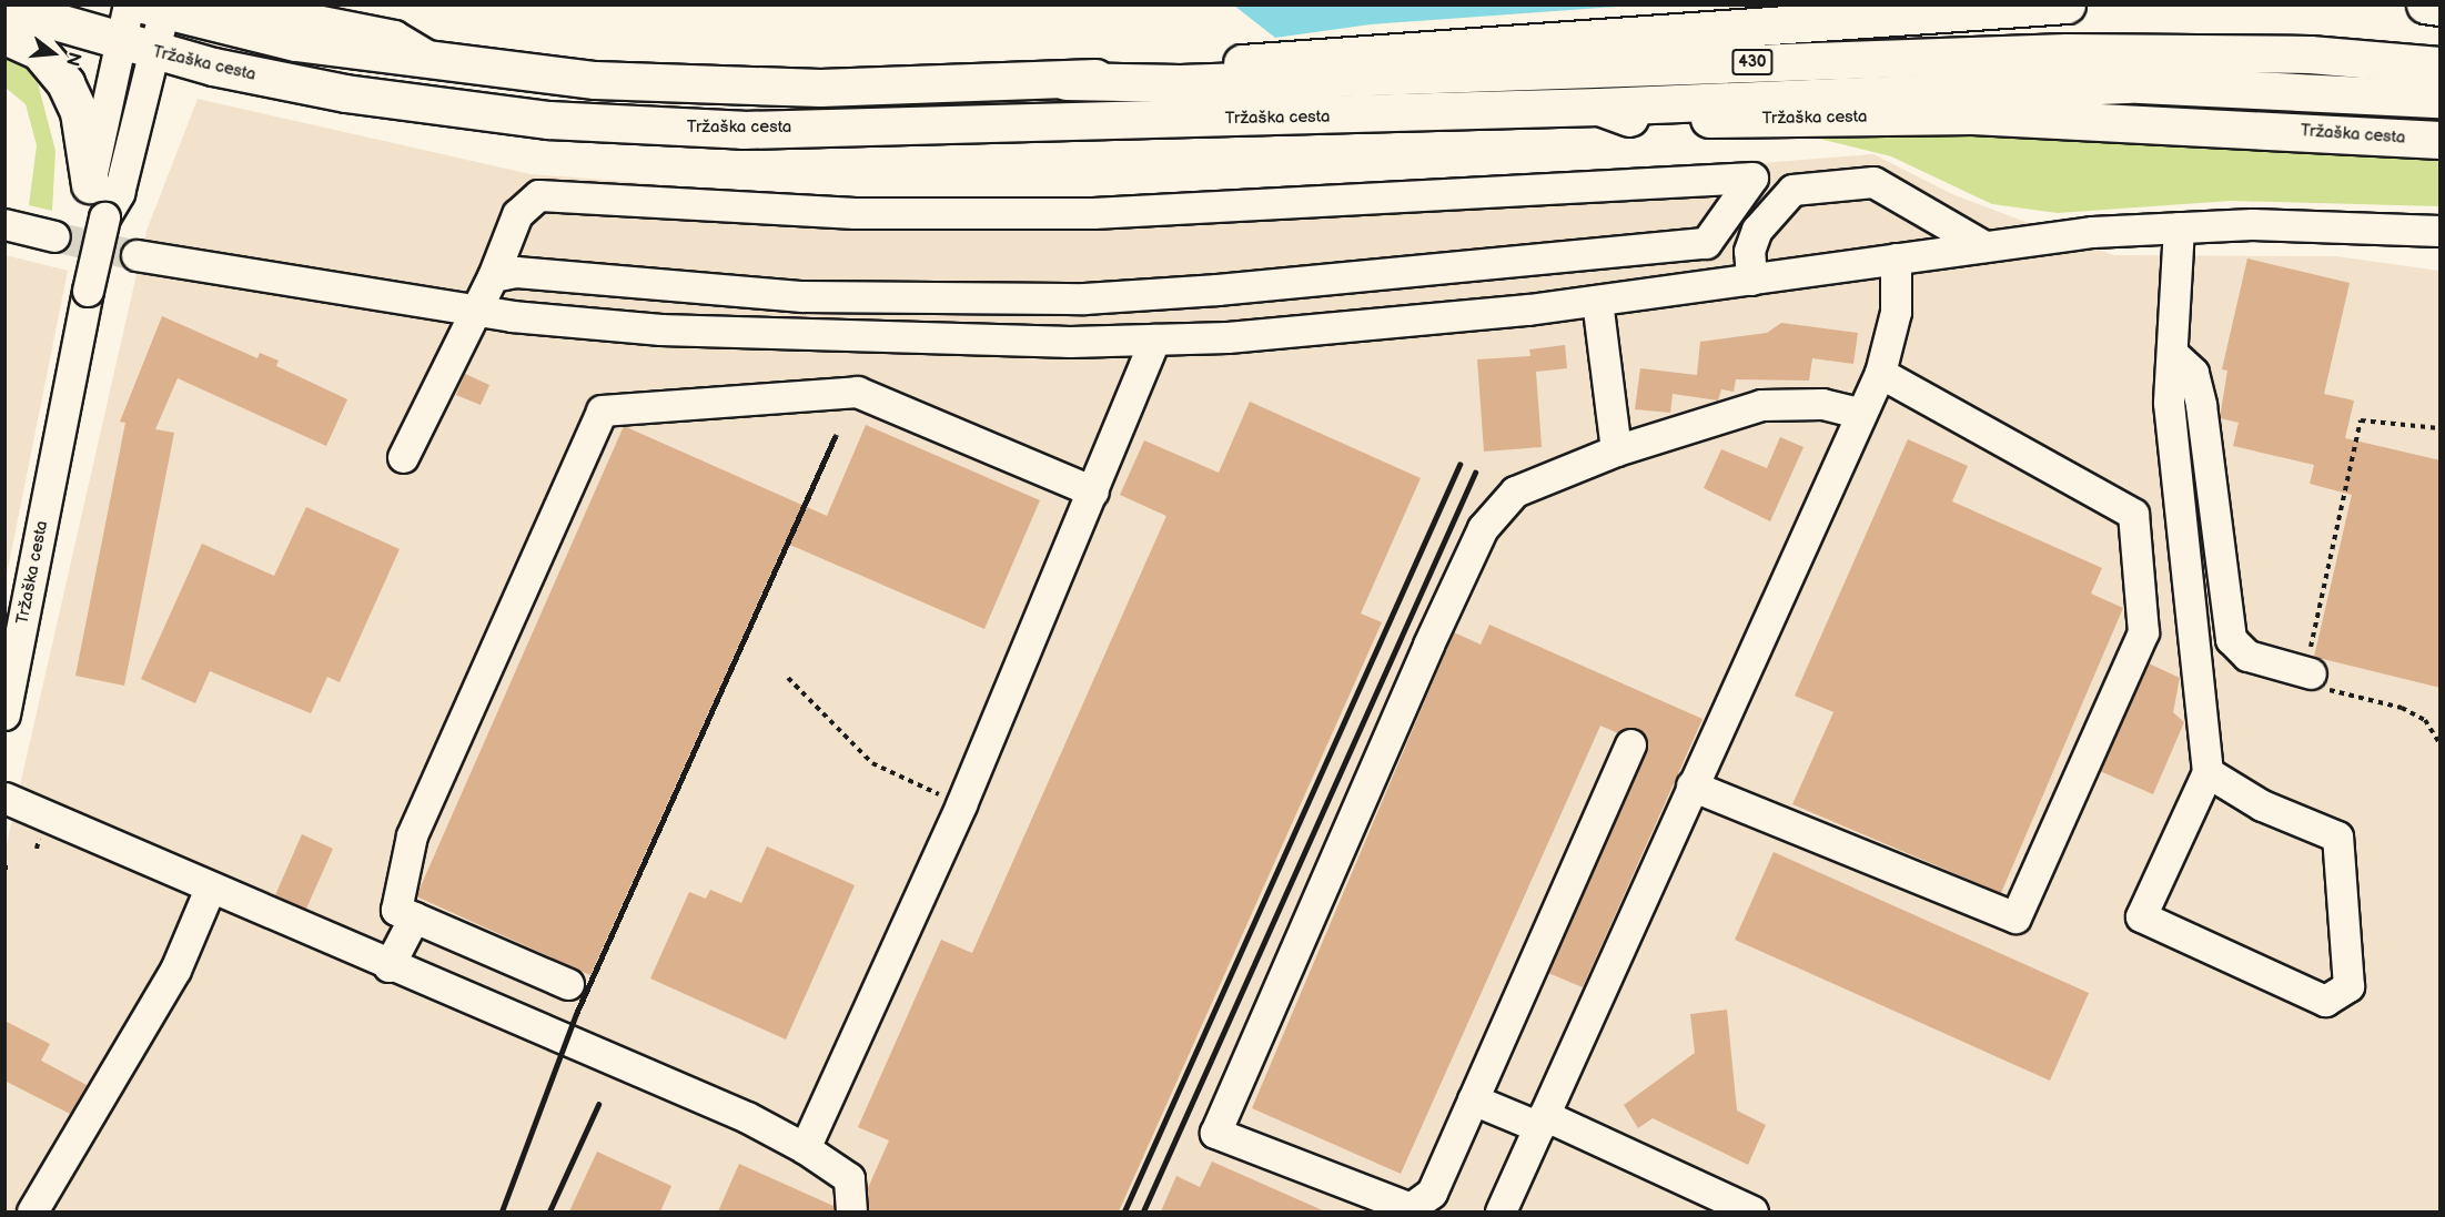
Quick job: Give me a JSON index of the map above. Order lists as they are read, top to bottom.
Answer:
{
  "streets": {
    "main road": ["430", "Tržaška cesta"]
  },
  "crossings": [
    ["430", "Tržaška cesta"]
  ],
  "north": "right"
}
